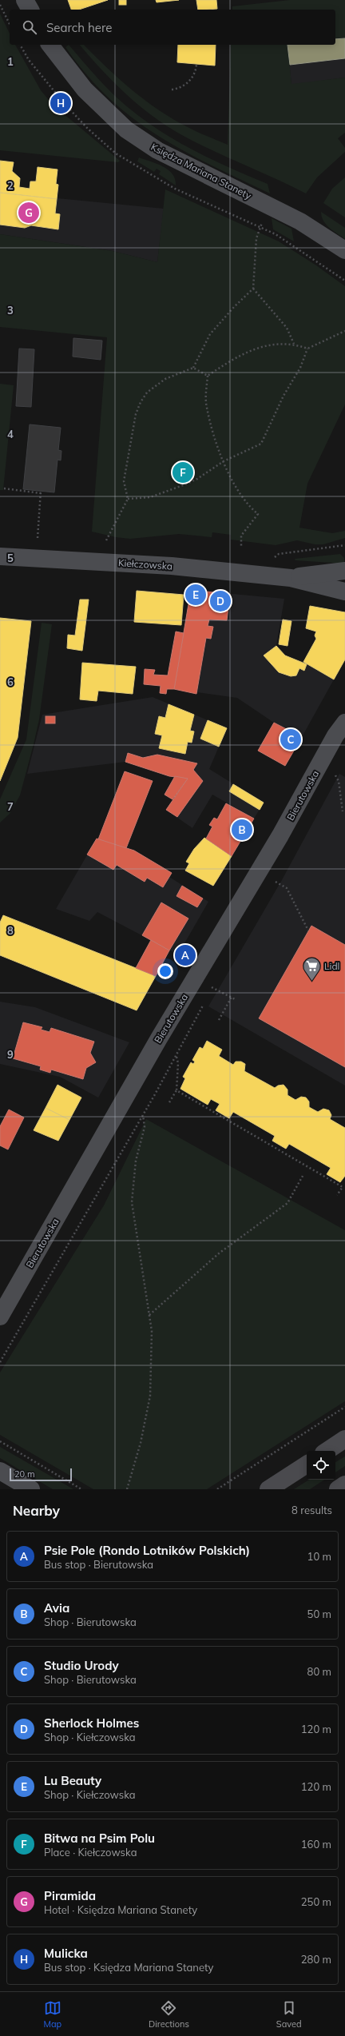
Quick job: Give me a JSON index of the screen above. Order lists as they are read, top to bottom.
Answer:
{
  "streets": {
    "street": ["Księdza Mariana Stanety", "Kiełczowska", "Bierutowska"]
  },
  "places": {
    "supermarket": ["Lidl"]
  },
  "scale_bar": "20 m",
  "page": {
    "search": "Search here",
    "pins": [
      "H",
      "G",
      "F",
      "E",
      "D",
      "C",
      "B",
      "A"
    ],
    "scale": "20 m",
    "heading": ["Nearby", "8 results"],
    "list": [
      {
        "mark": "A",
        "name": "Psie Pole (Rondo Lotników Polskich)",
        "note": "Bus stop · Bierutowska",
        "value": "10 m"
      },
      {
        "mark": "B",
        "name": "Avia",
        "note": "Shop · Bierutowska",
        "value": "50 m"
      },
      {
        "mark": "C",
        "name": "Studio Urody",
        "note": "Shop · Bierutowska",
        "value": "80 m"
      },
      {
        "mark": "D",
        "name": "Sherlock Holmes",
        "note": "Shop · Kiełczowska",
        "value": "120 m"
      },
      {
        "mark": "E",
        "name": "Lu Beauty",
        "note": "Shop · Kiełczowska",
        "value": "120 m"
      },
      {
        "mark": "F",
        "name": "Bitwa na Psim Polu",
        "note": "Place · Kiełczowska",
        "value": "160 m"
      },
      {
        "mark": "G",
        "name": "Piramida",
        "note": "Hotel · Księdza Mariana Stanety",
        "value": "250 m"
      },
      {
        "mark": "H",
        "name": "Mulicka",
        "note": "Bus stop · Księdza Mariana Stanety",
        "value": "280 m"
      }
    ],
    "nav": ["Map", "Directions", "Saved"]
  },
  "grid": {
    "rows": [
      "1",
      "2",
      "3",
      "4",
      "5",
      "6",
      "7",
      "8",
      "9"
    ]
  }
}
